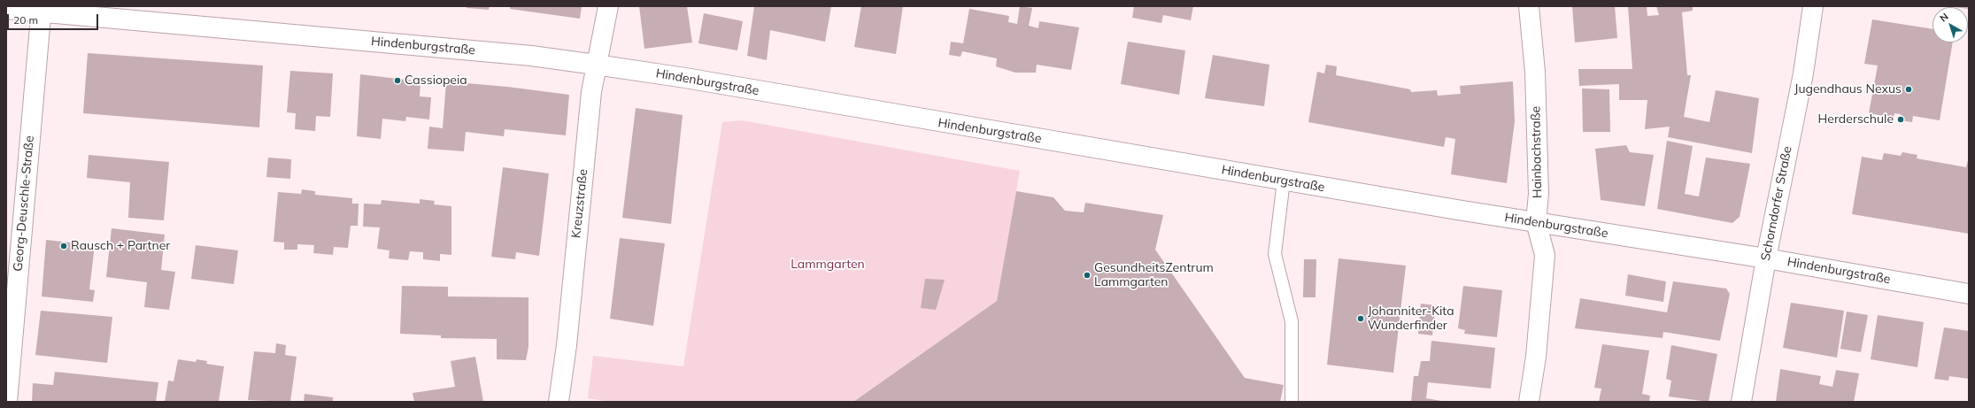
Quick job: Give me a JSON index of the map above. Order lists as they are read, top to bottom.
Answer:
{
  "streets": {
    "street": [
      "Hindenburgstraße",
      "Hainbachstraße",
      "Georg-Deuschle-Straße",
      "Kreuzstraße",
      "Schorndorfer Straße"
    ]
  },
  "crossings": [
    ["Hindenburgstraße", "Hainbachstraße"],
    ["Hindenburgstraße", "Georg-Deuschle-Straße"],
    ["Hindenburgstraße", "Kreuzstraße"],
    ["Hindenburgstraße", "Schorndorfer Straße"]
  ],
  "parks": ["Lammgarten"],
  "places": [
    "Cassiopeia",
    "Jugendhaus Nexus",
    "Herderschule",
    "Rausch + Partner",
    "GesundheitsZentrum Lammgarten",
    "Johanniter-Kita Wunderfinder"
  ],
  "scale_bar": "20 m",
  "north": "top left"
}
